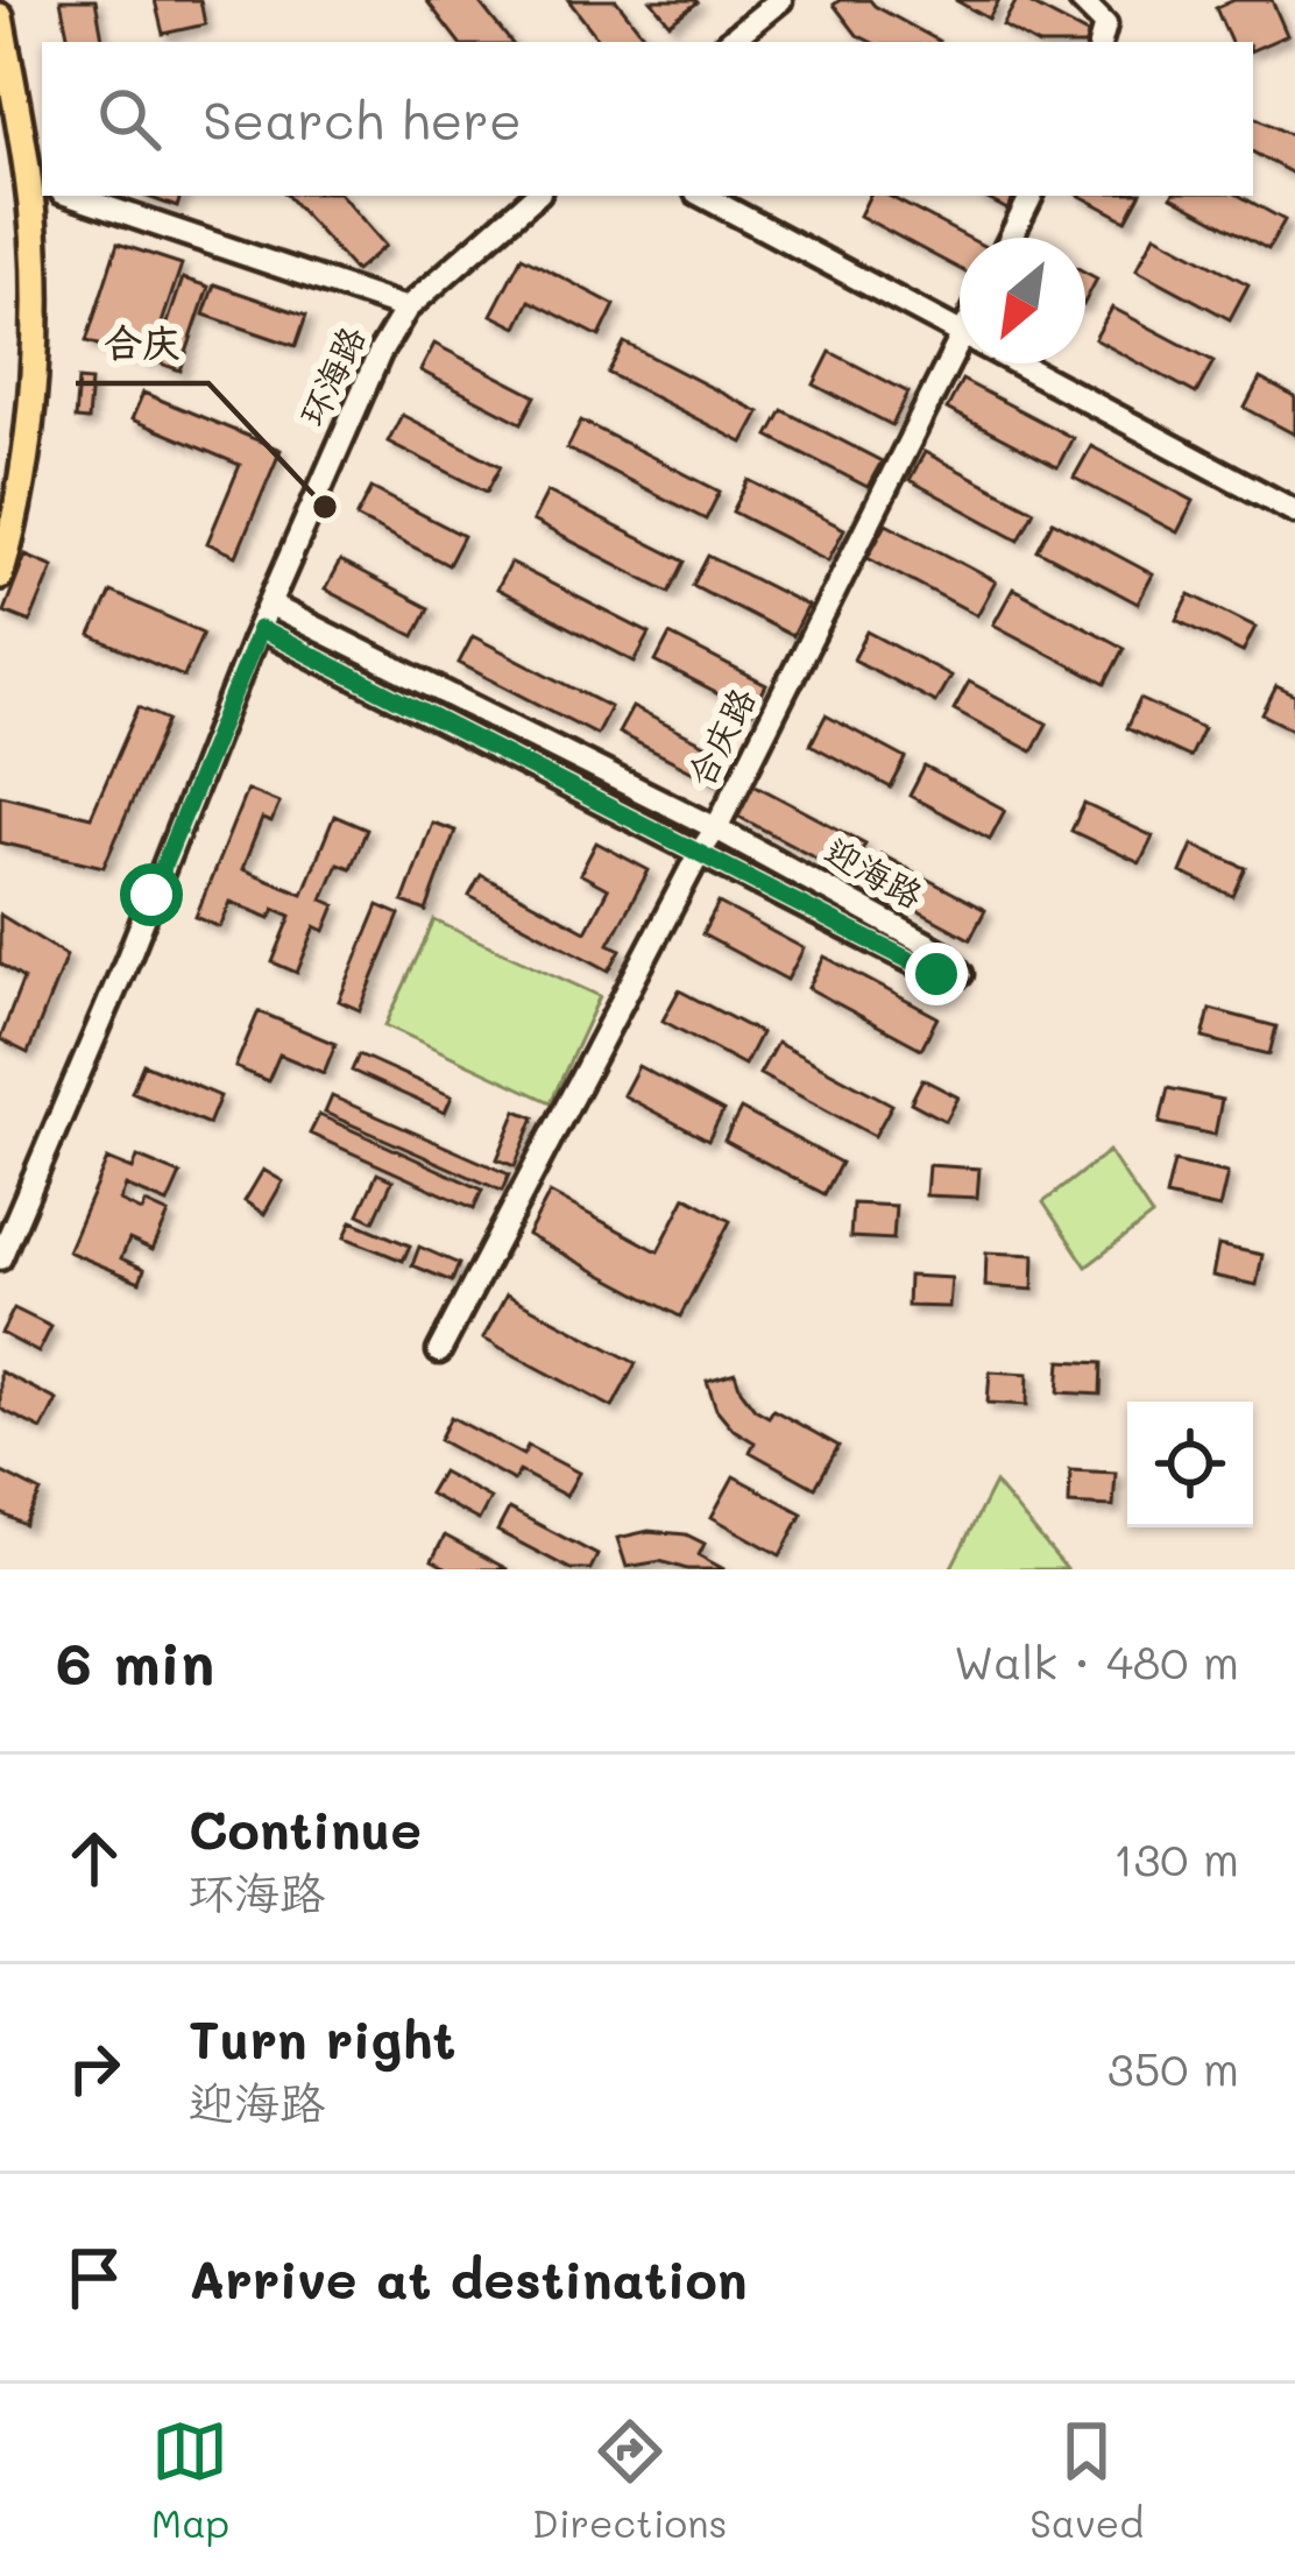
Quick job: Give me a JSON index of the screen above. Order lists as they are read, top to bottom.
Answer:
{
  "streets": {
    "street": ["环海路", "合庆路", "迎海路"]
  },
  "crossings": [
    ["环海路", "迎海路"],
    ["合庆路", "迎海路"]
  ],
  "places": ["合庆"],
  "north": "bottom left",
  "page": {
    "search": "Search here",
    "heading": ["6 min", "Walk · 480 m"],
    "list": [
      ["Continue", "环海路", "130 m"],
      ["Turn right", "迎海路", "350 m"],
      "Arrive at destination"
    ],
    "nav": ["Map", "Directions", "Saved"]
  }
}
